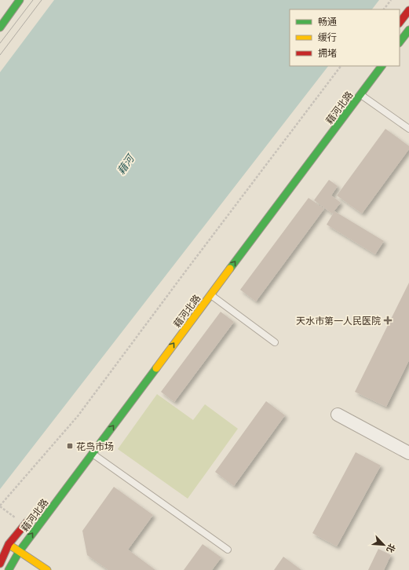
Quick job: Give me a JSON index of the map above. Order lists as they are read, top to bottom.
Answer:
{
  "streets": {
    "main road": ["藉河北路"]
  },
  "one_way": ["藉河北路"],
  "water": ["藉河"],
  "places": {
    "health": ["天水市第一人民医院"],
    "transit": ["花鸟市场"]
  },
  "legend": ["畅通", "缓行", "拥堵"],
  "north": "bottom right"
}
